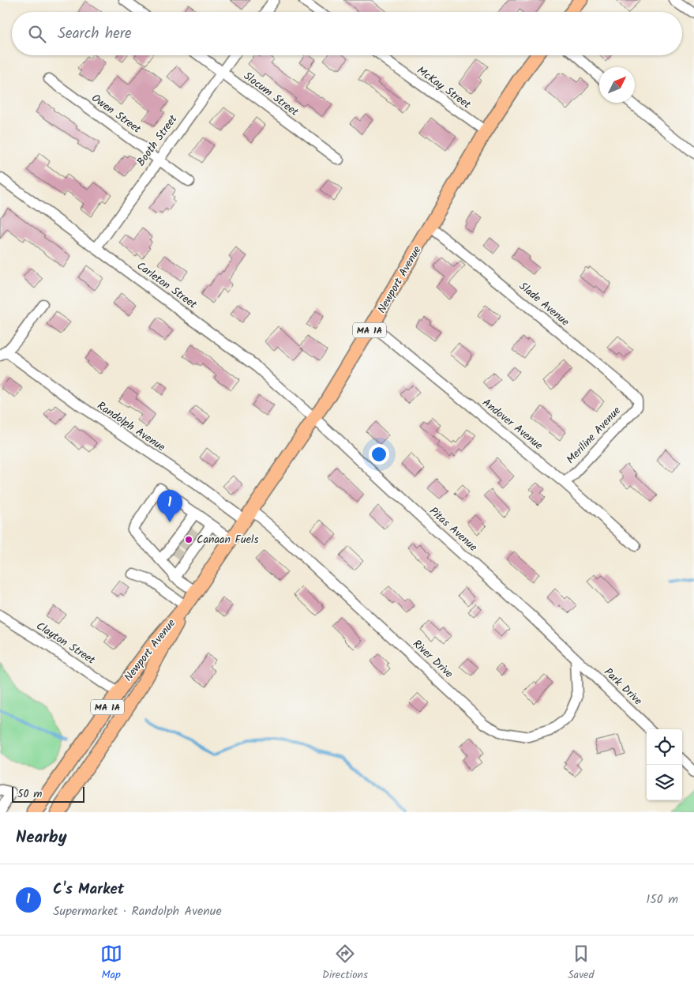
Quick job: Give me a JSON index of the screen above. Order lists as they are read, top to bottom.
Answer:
{
  "streets": {
    "main road": ["Newport Avenue", "MA 1A"],
    "street": [
      "McKay Street",
      "Slocum Street",
      "Owen Street",
      "Booth Street",
      "Carleton Street",
      "Slade Avenue",
      "Andover Avenue",
      "Randolph Avenue",
      "Meriline Avenue",
      "Pitas Avenue",
      "Clayton Street",
      "River Drive",
      "Park Drive"
    ]
  },
  "crossings": [
    ["McKay Street", "Newport Avenue"],
    ["Slocum Street", "Booth Street"],
    ["Owen Street", "Booth Street"],
    ["Booth Street", "Carleton Street"],
    ["Newport Avenue", "Carleton Street"],
    ["Newport Avenue", "Slade Avenue"],
    ["Newport Avenue", "Andover Avenue"],
    ["Newport Avenue", "Randolph Avenue"],
    ["Newport Avenue", "Pitas Avenue"],
    ["Newport Avenue", "Clayton Street"],
    ["Newport Avenue", "River Drive"],
    ["Carleton Street", "Pitas Avenue"],
    ["Slade Avenue", "Meriline Avenue"],
    ["Andover Avenue", "Meriline Avenue"],
    ["Randolph Avenue", "River Drive"],
    ["Pitas Avenue", "River Drive"],
    ["Pitas Avenue", "Park Drive"],
    ["River Drive", "Park Drive"]
  ],
  "places": ["Canaan Fuels"],
  "scale_bar": "50 m",
  "north": "top right",
  "page": {
    "search": "Search here",
    "pins": "1",
    "scale": "50 m",
    "heading": "Nearby",
    "list": [
      {
        "mark": "1",
        "name": "C's Market",
        "note": "Supermarket · Randolph Avenue",
        "value": "150 m"
      }
    ],
    "nav": ["Map", "Directions", "Saved"]
  }
}
